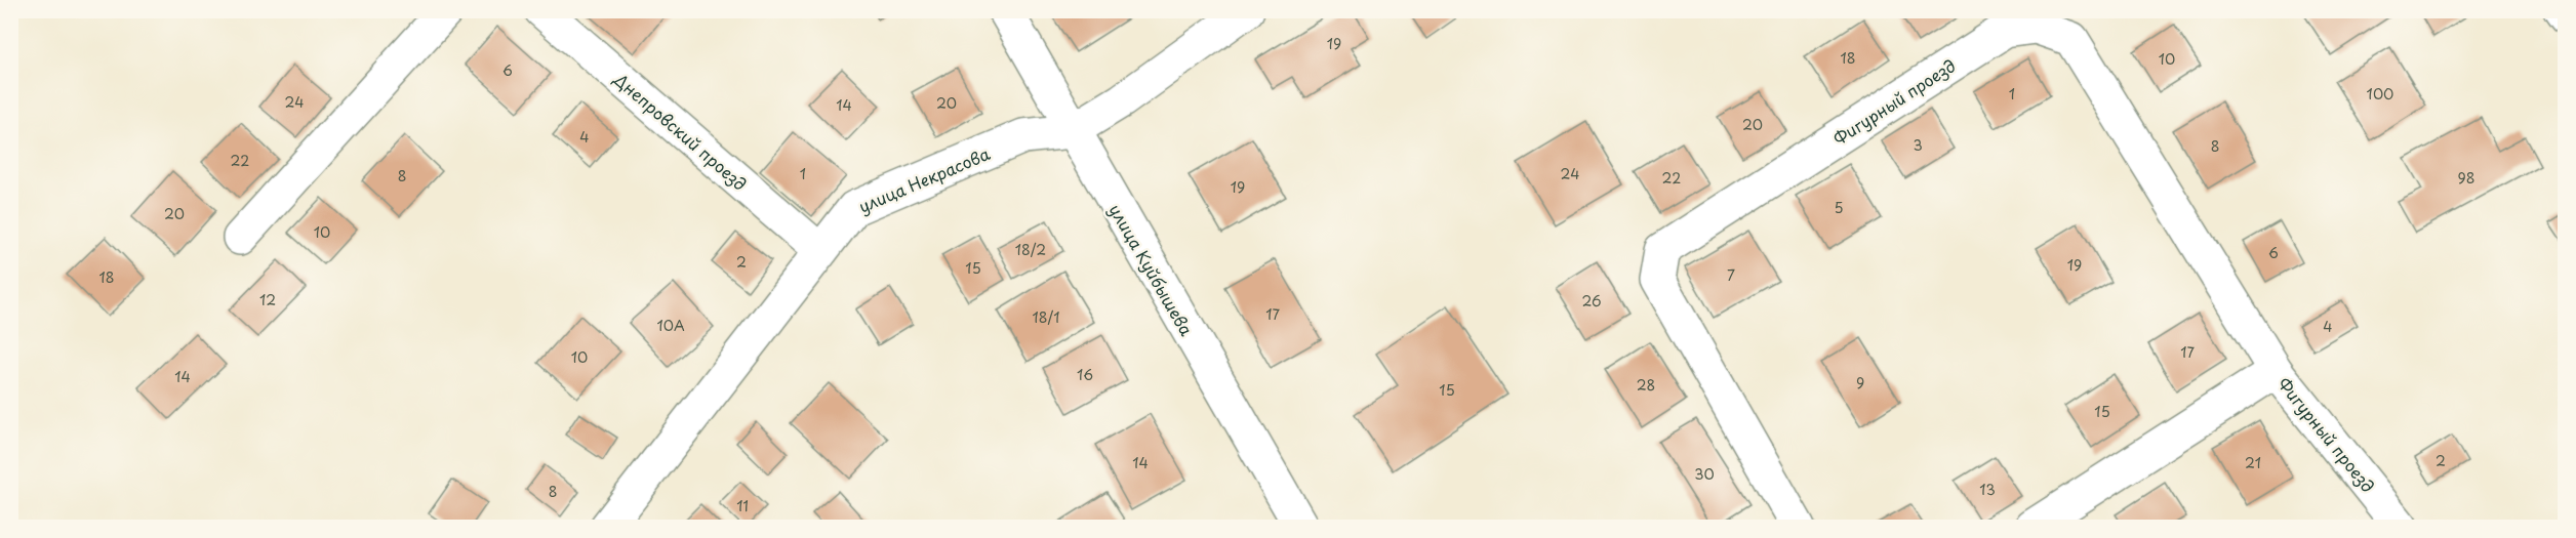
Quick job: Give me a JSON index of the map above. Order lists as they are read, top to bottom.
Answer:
{
  "streets": {
    "street": [
      "Фигурный проезд",
      "Днепровский проезд",
      "улица Некрасова",
      "улица Куйбышева"
    ]
  },
  "crossings": [
    ["Днепровский проезд", "улица Некрасова"],
    ["улица Некрасова", "улица Куйбышева"]
  ],
  "house_numbers": [
    "19",
    "18",
    "10",
    "6",
    "1",
    "100",
    "24",
    "20",
    "14",
    "20",
    "4",
    "3",
    "8",
    "22",
    "1",
    "24",
    "8",
    "22",
    "98",
    "19",
    "5",
    "20",
    "10",
    "18/2",
    "6",
    "2",
    "19",
    "15",
    "7",
    "18",
    "12",
    "26",
    "17",
    "18/1",
    "10А",
    "4",
    "17",
    "10",
    "16",
    "14",
    "9",
    "28",
    "15",
    "15",
    "2",
    "14",
    "21",
    "30",
    "13",
    "8",
    "11"
  ]
}
